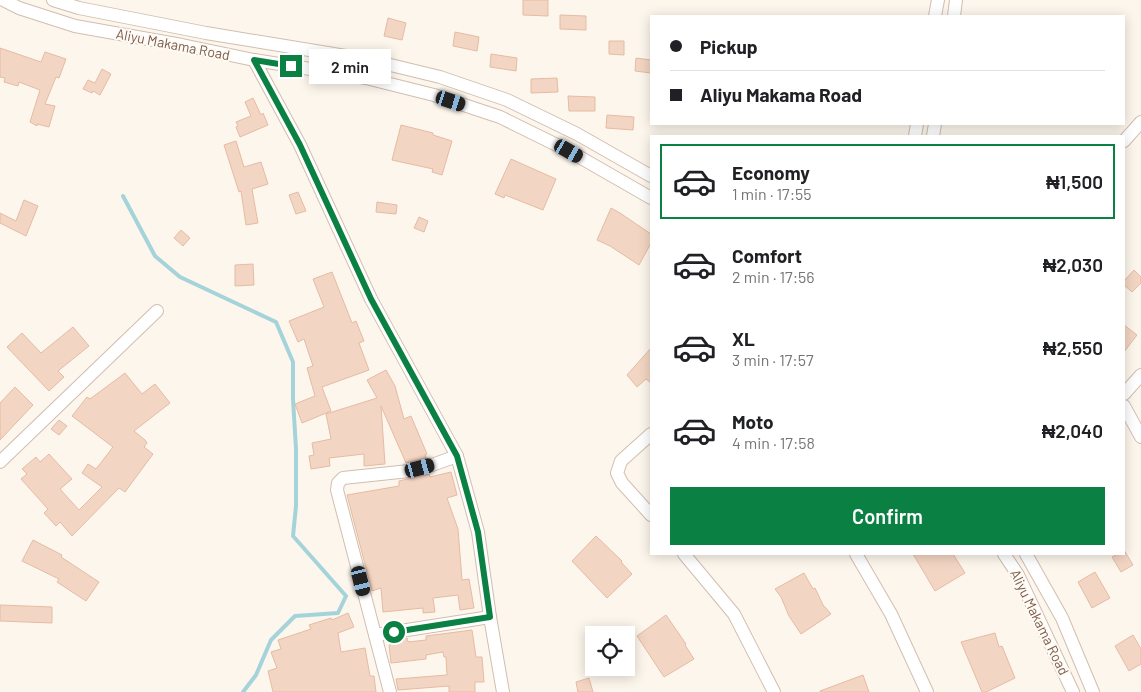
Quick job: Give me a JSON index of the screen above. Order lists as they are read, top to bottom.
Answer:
{
  "streets": {
    "street": ["Aliyu Makama Road"]
  },
  "page": {
    "banner": ["Pickup", "Aliyu Makama Road"],
    "bubble": "2 min",
    "list": [
      {
        "name": "Economy",
        "note": "1 min · 17:55",
        "value": "₦1,500"
      },
      {
        "name": "Comfort",
        "note": "2 min · 17:56",
        "value": "₦2,030"
      },
      {
        "name": "XL",
        "note": "3 min · 17:57",
        "value": "₦2,550"
      },
      {
        "name": "Moto",
        "note": "4 min · 17:58",
        "value": "₦2,040"
      }
    ],
    "buttons": "Confirm"
  }
}
